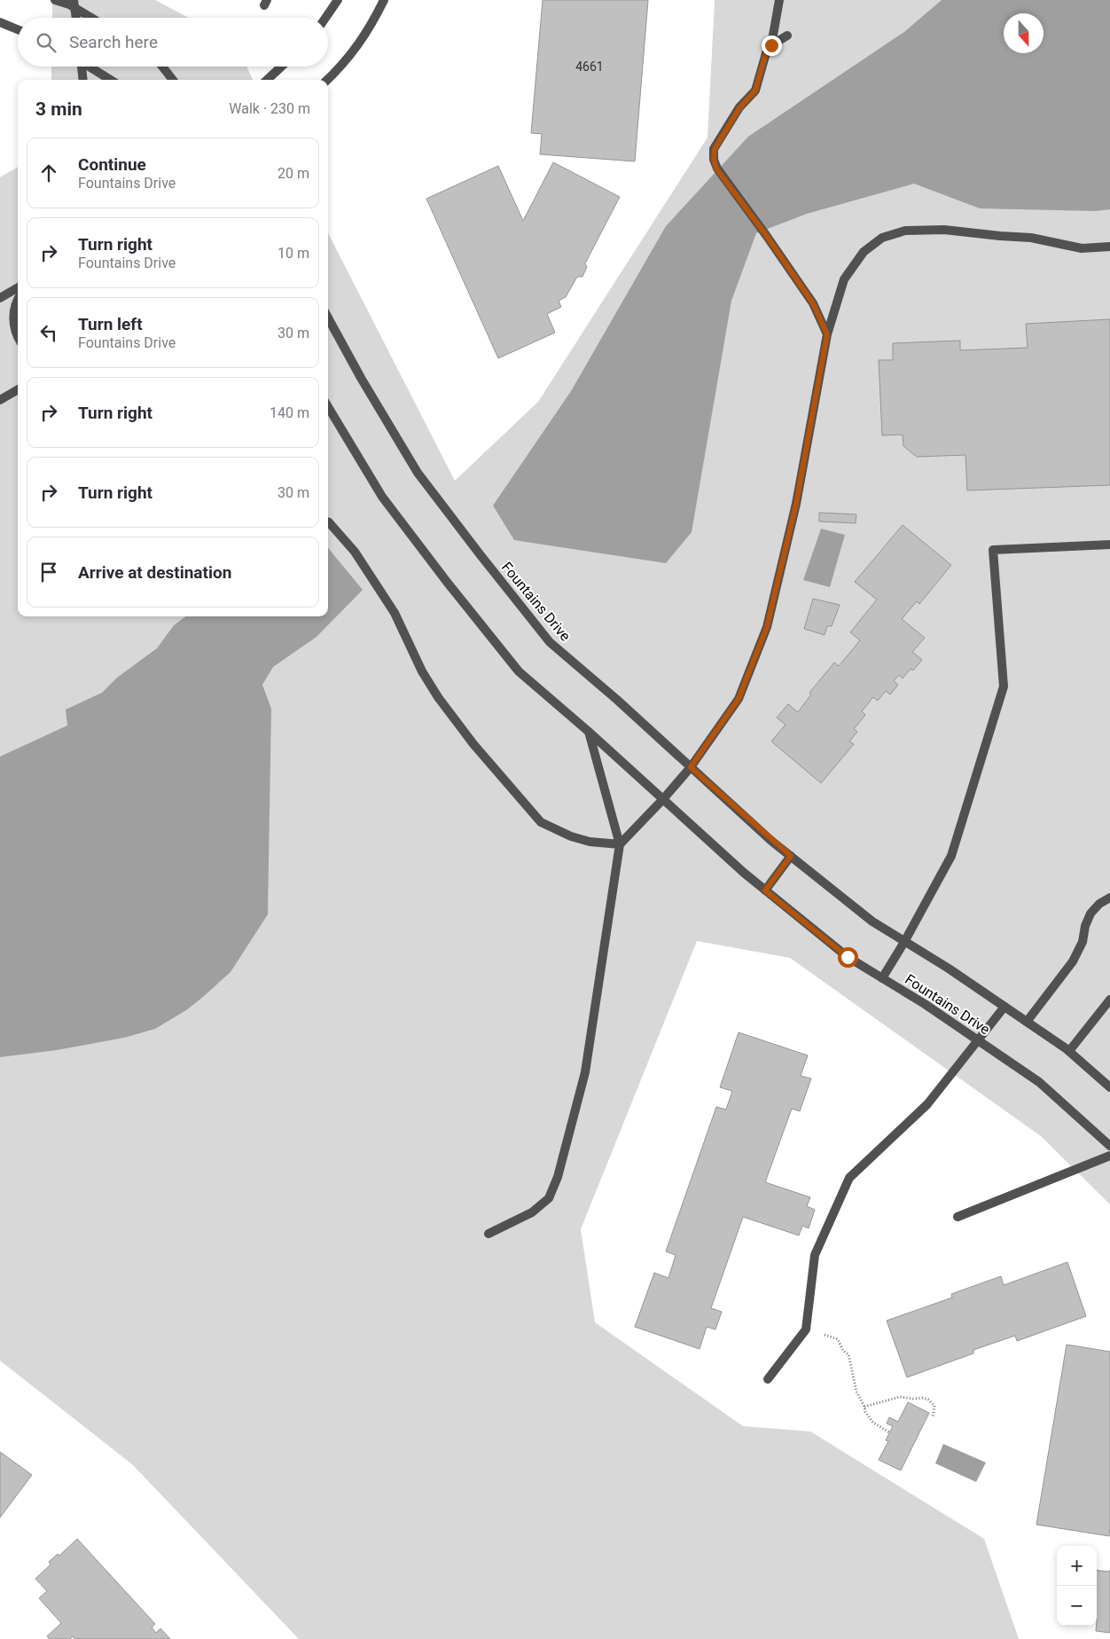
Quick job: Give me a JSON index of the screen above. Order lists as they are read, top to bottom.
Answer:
{
  "streets": {
    "street": ["Fountains Drive"]
  },
  "house_numbers": ["4661"],
  "north": "bottom",
  "page": {
    "search": "Search here",
    "heading": ["3 min", "Walk · 230 m"],
    "list": [
      ["Continue", "Fountains Drive", "20 m"],
      ["Turn right", "Fountains Drive", "10 m"],
      ["Turn left", "Fountains Drive", "30 m"],
      ["Turn right", "140 m"],
      ["Turn right", "30 m"],
      "Arrive at destination"
    ],
    "map_buttons": ["+", "−"]
  }
}
